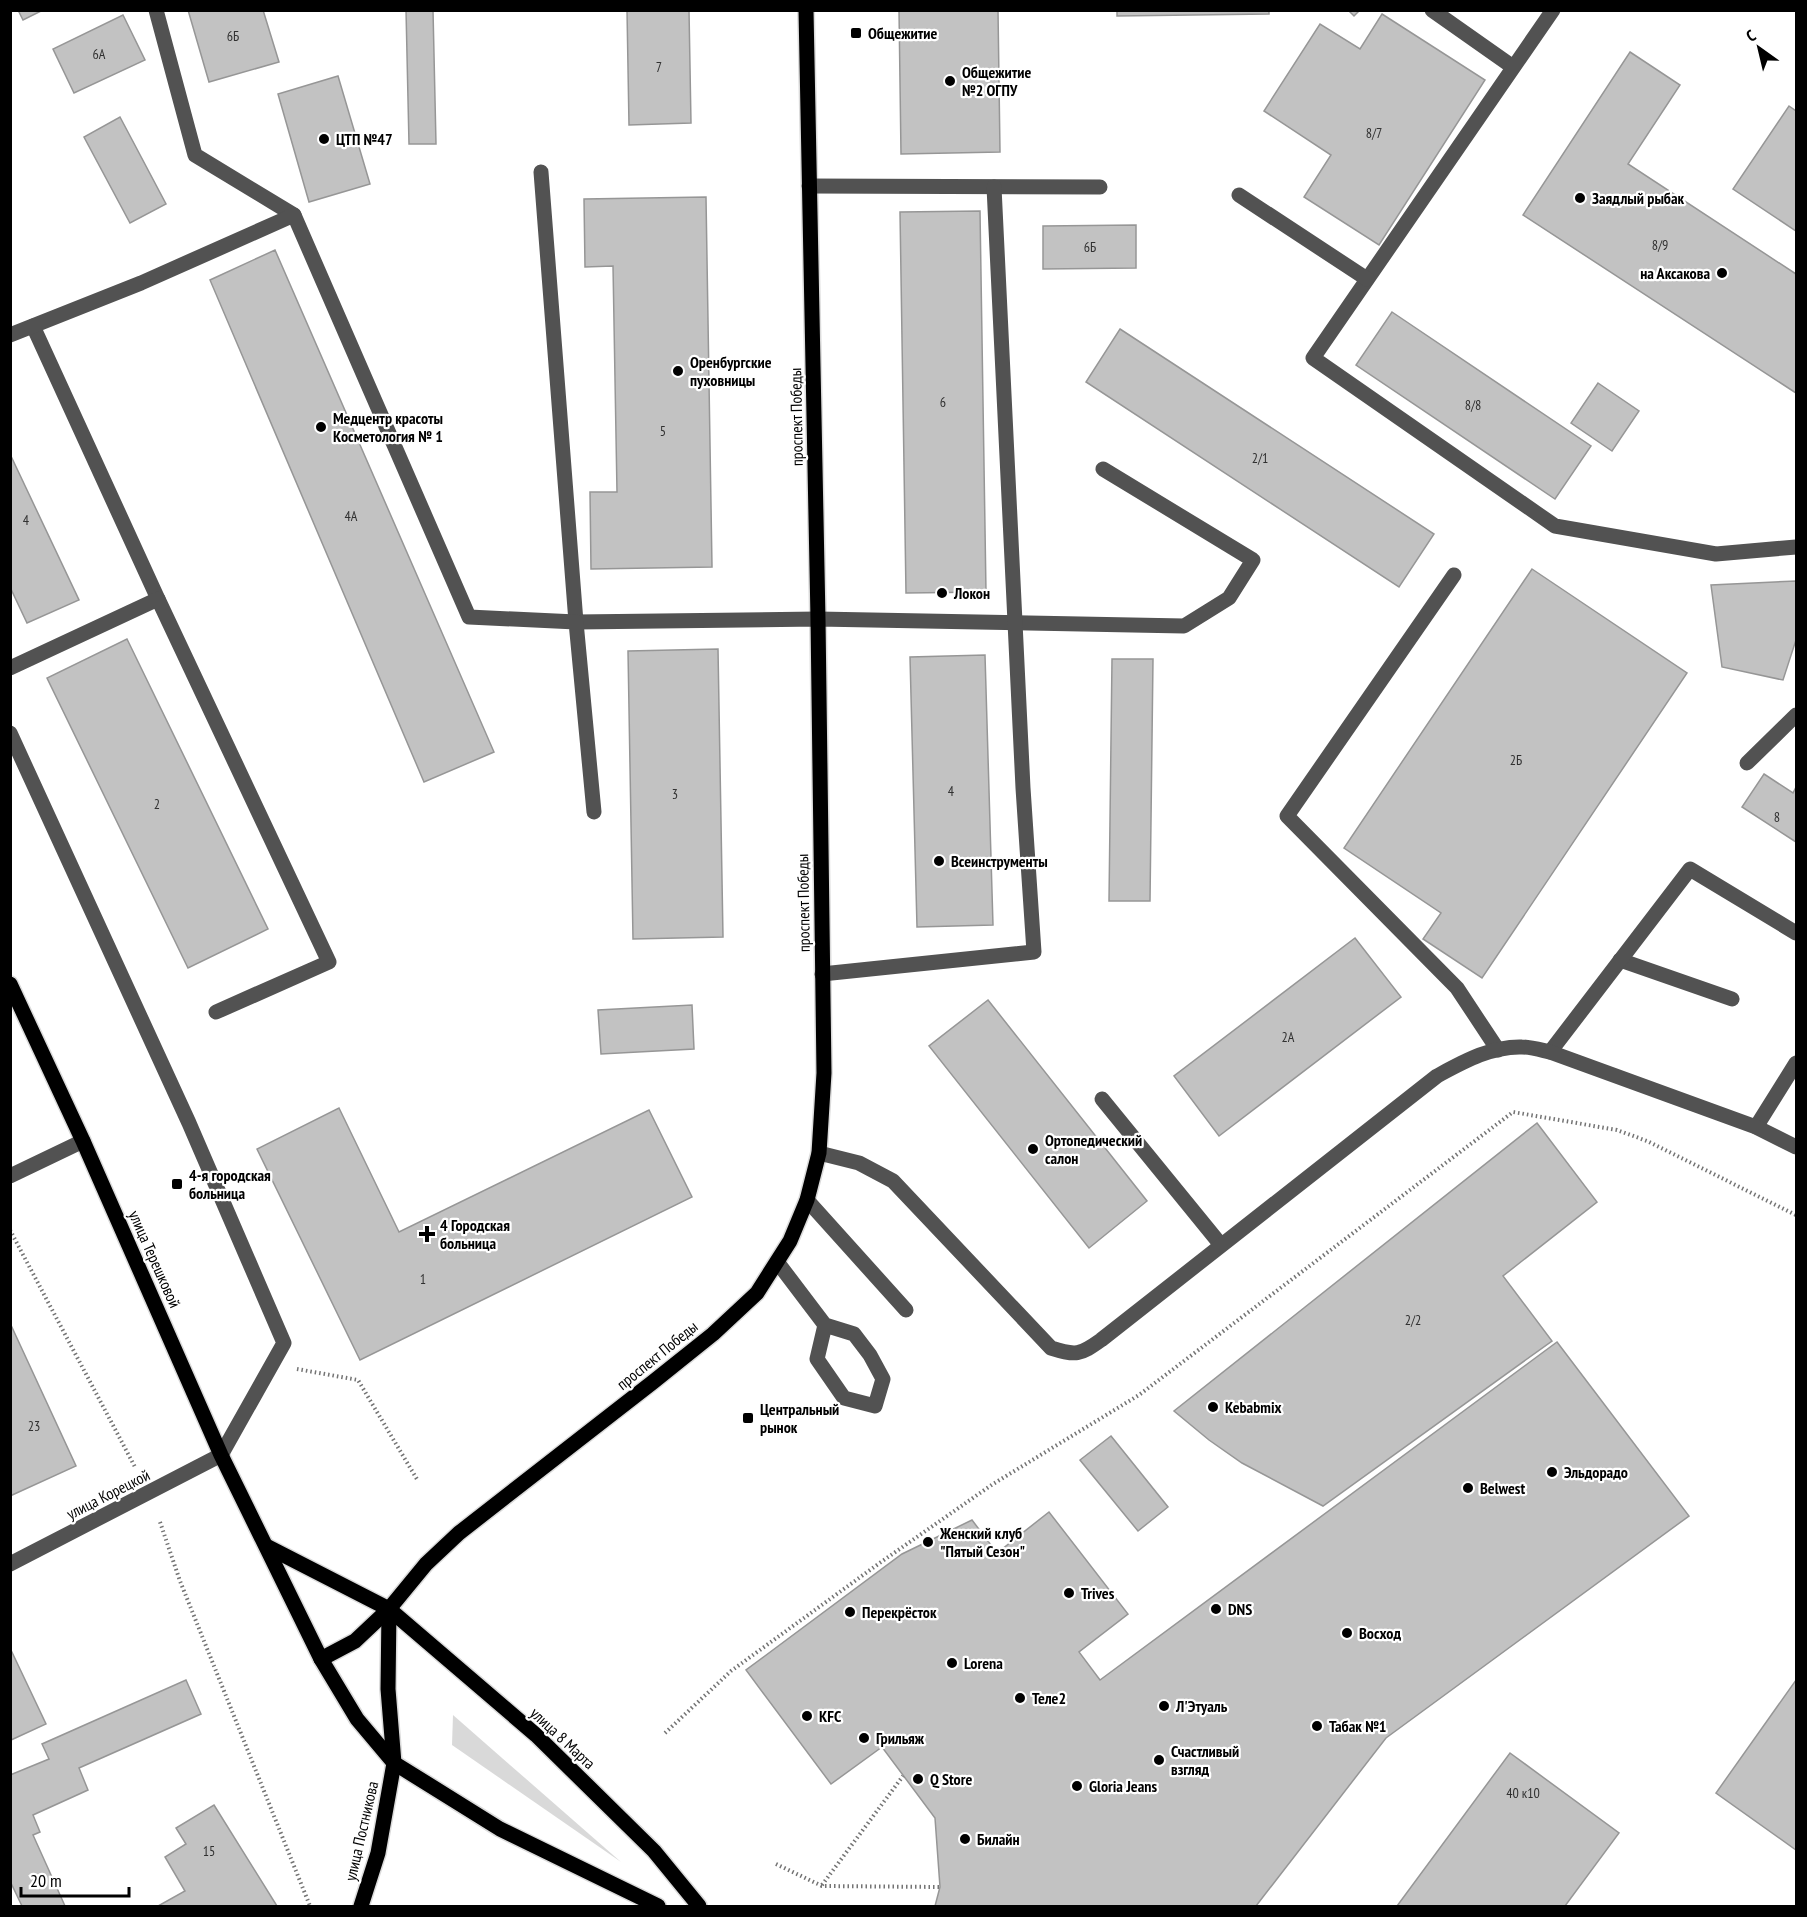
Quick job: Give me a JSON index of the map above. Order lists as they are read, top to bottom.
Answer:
{
  "streets": {
    "main road": [
      "проспект Победы",
      "улица Терешковой",
      "улица 8 Марта",
      "улица Постникова"
    ],
    "street": ["улица Корецкой"]
  },
  "crossings": [
    ["проспект Победы", "улица Терешковой"],
    ["проспект Победы", "улица 8 Марта"],
    ["улица Терешковой", "улица Корецкой"],
    ["улица Терешковой", "улица Постникова"]
  ],
  "places": {
    "transit": ["Общежитие", "4-я городская больница", "Центральный рынок"],
    "other": [
      "Общежитие №2 ОГПУ",
      "ЦТП №47",
      "Заядлый рыбак",
      "на Аксакова",
      "Оренбургские пуховницы",
      "Медцентр красоты Косметология № 1",
      "Локон",
      "Всеинструменты",
      "Ортопедический салон",
      "Kebabmix",
      "Эльдорадо",
      "Belwest",
      "Женский клуб \"Пятый Сезон\"",
      "Trives",
      "DNS",
      "Перекрёсток",
      "Восход",
      "Lorena",
      "Теле2",
      "Л'Этуаль",
      "KFC",
      "Табак №1",
      "Грильяж",
      "Счастливый взгляд",
      "Q Store",
      "Gloria Jeans",
      "Билайн"
    ],
    "health": ["4 Городская больница"]
  },
  "house_numbers": [
    "6Б",
    "6А",
    "7",
    "8/7",
    "8/9",
    "6Б",
    "6",
    "8/8",
    "5",
    "2/1",
    "4А",
    "4",
    "2Б",
    "4",
    "3",
    "2",
    "8",
    "2А",
    "1",
    "2/2",
    "23",
    "40 к10",
    "15"
  ],
  "scale_bar": "20 m",
  "north": "top left"
}
